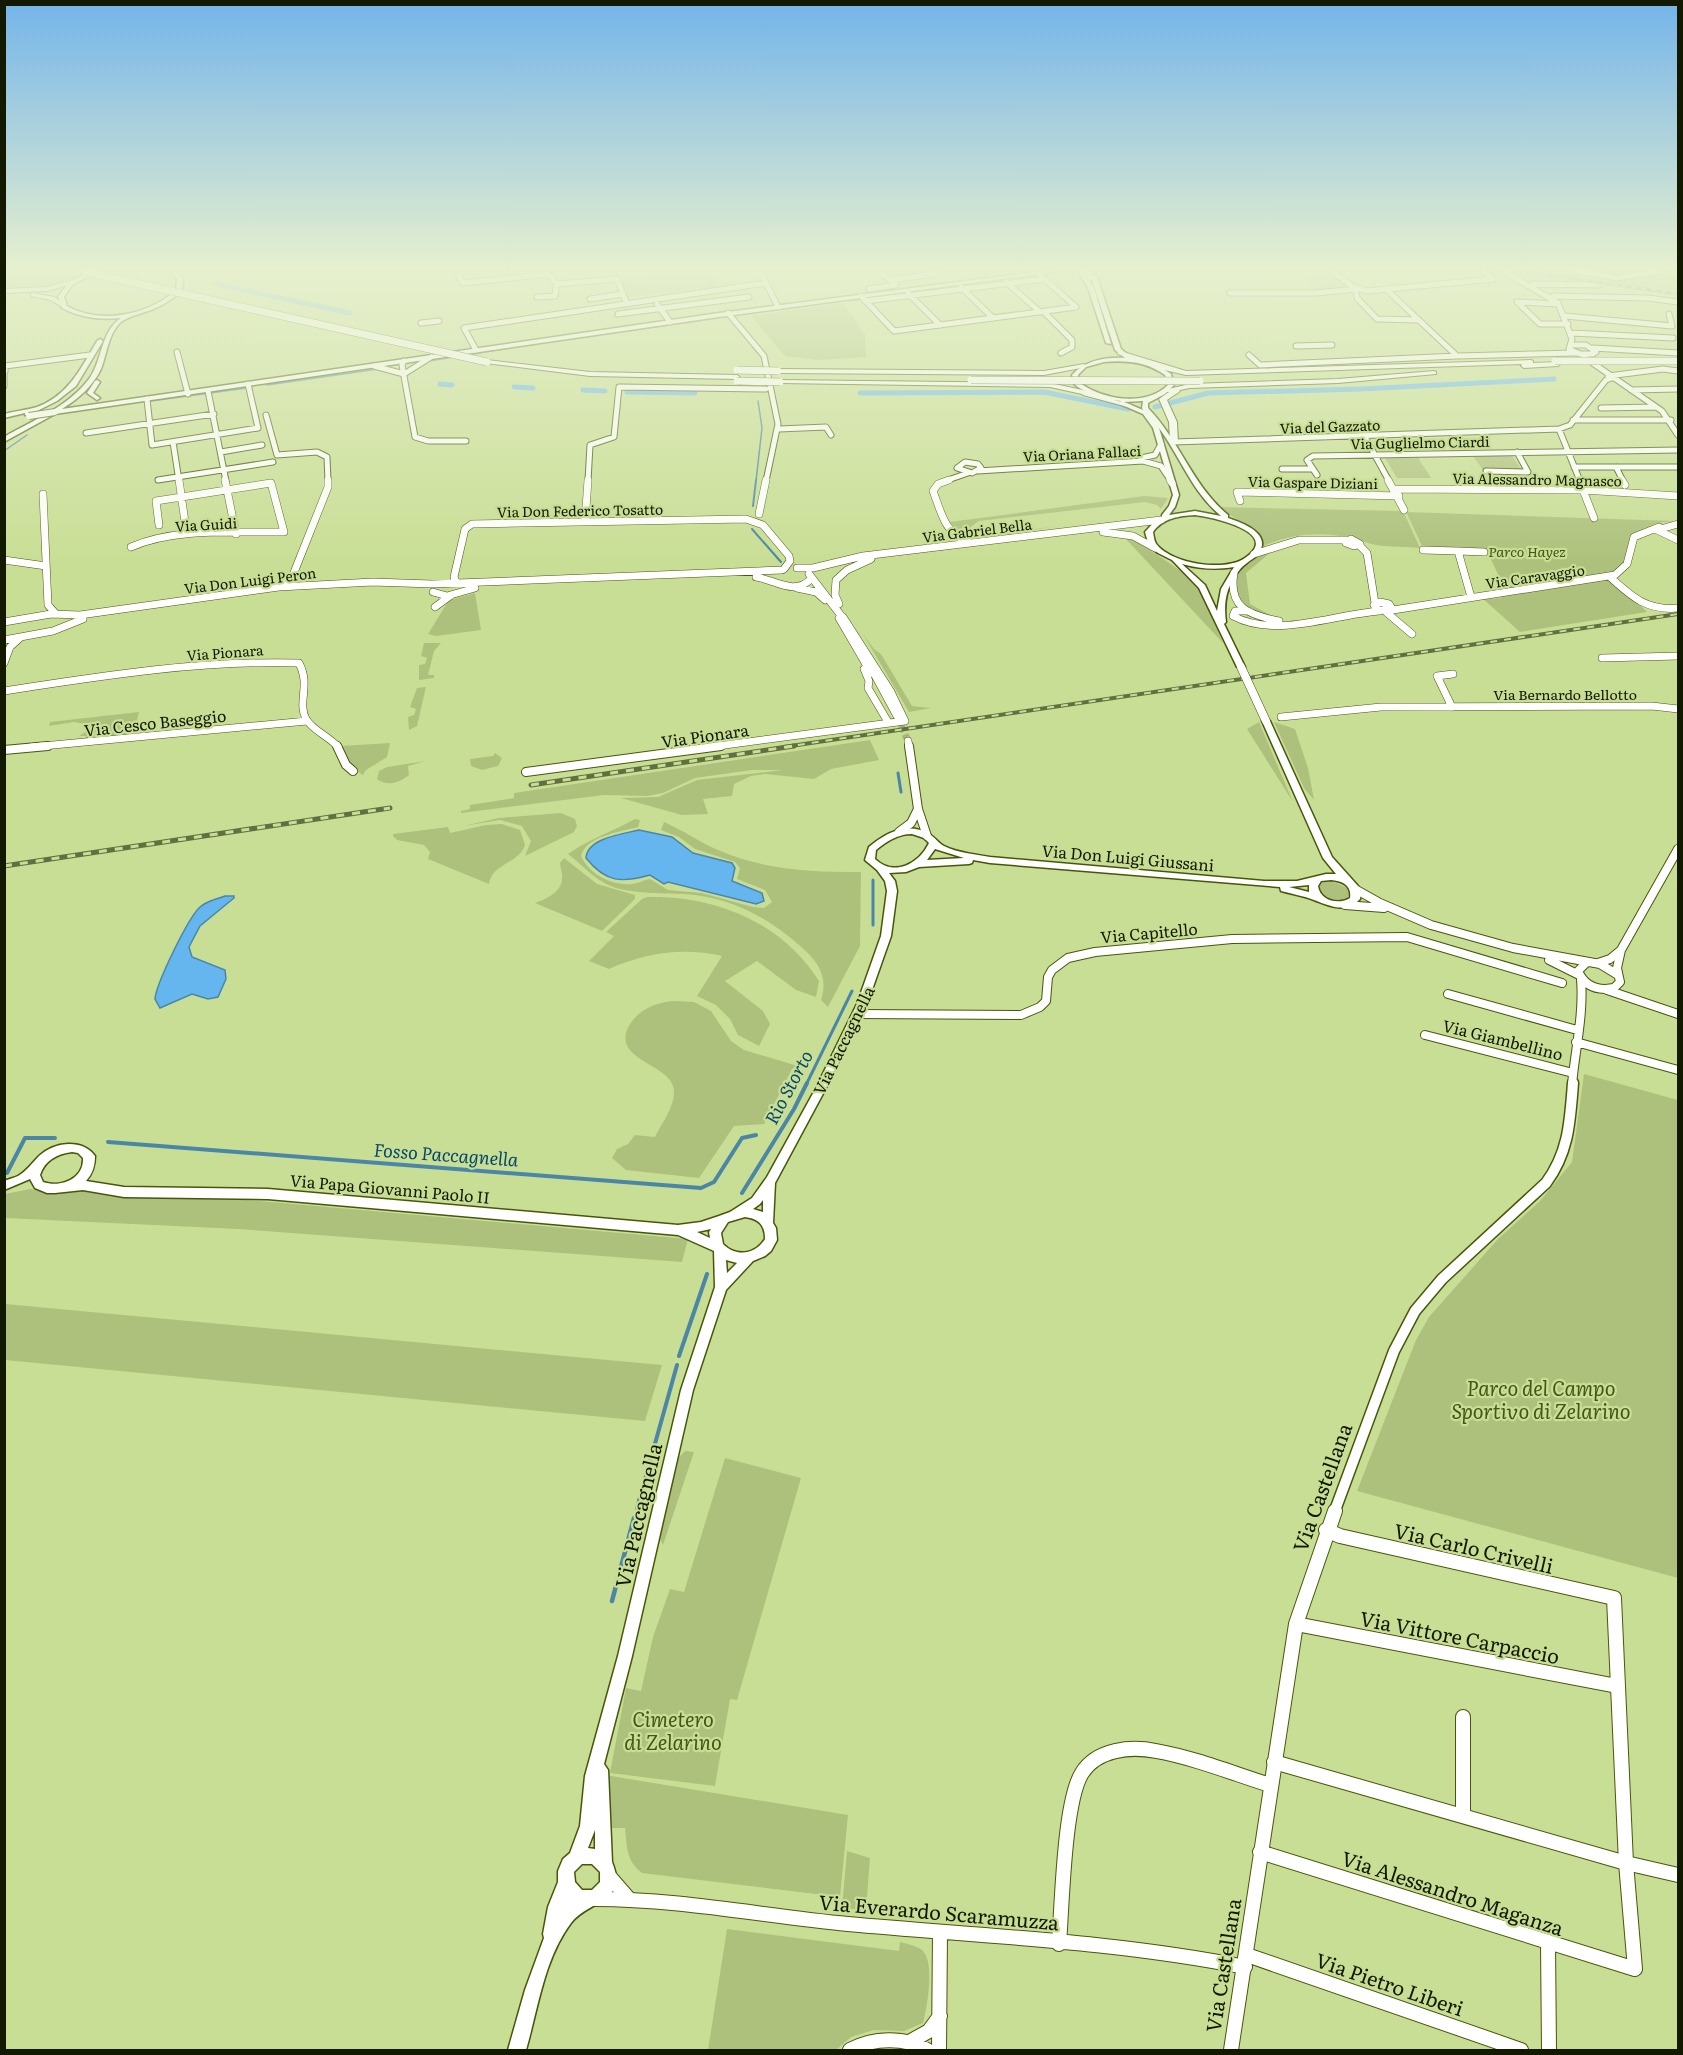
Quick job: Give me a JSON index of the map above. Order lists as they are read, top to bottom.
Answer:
{
  "streets": {
    "main road": ["Via Don Luigi Giussani", "Via Paccagnella", "Via Papa Giovanni Paolo II"],
    "street": [
      "Via del Gazzato",
      "Via Guglielmo Ciardi",
      "Via Oriana Fallaci",
      "Via Alessandro Magnasco",
      "Via Gaspare Diziani",
      "Via Don Federico Tosatto",
      "Via Guidi",
      "Via Gabriel Bella",
      "Via Caravaggio",
      "Via Don Luigi Peron",
      "Via Pionara",
      "Via Bernardo Bellotto",
      "Via Cesco Baseggio",
      "Via Capitello",
      "Via Giambellino",
      "Via Castellana",
      "Via Carlo Crivelli",
      "Via Vittore Carpaccio",
      "Via Alessandro Maganza",
      "Via Everardo Scaramuzza",
      "Via Pietro Liberi"
    ]
  },
  "crossings": [
    ["Via Don Federico Tosatto", "Via Gabriel Bella"],
    ["Via Don Federico Tosatto", "Via Don Luigi Peron"],
    ["Via Pionara", "Via Cesco Baseggio"],
    ["Via Don Luigi Giussani", "Via Paccagnella"],
    ["Via Capitello", "Via Paccagnella"],
    ["Via Giambellino", "Via Castellana"],
    ["Via Paccagnella", "Via Papa Giovanni Paolo II"],
    ["Via Paccagnella", "Via Everardo Scaramuzza"],
    ["Via Castellana", "Via Carlo Crivelli"],
    ["Via Castellana", "Via Vittore Carpaccio"],
    ["Via Castellana", "Via Alessandro Maganza"],
    ["Via Castellana", "Via Everardo Scaramuzza"],
    ["Via Castellana", "Via Pietro Liberi"],
    ["Via Carlo Crivelli", "Via Vittore Carpaccio"],
    ["Via Everardo Scaramuzza", "Via Pietro Liberi"]
  ],
  "water": ["Rio Storto", "Fosso Paccagnella"],
  "parks": ["Parco Hayez", "Parco del Campo Sportivo di Zelarino", "Cimetero di Zelarino"]
}
